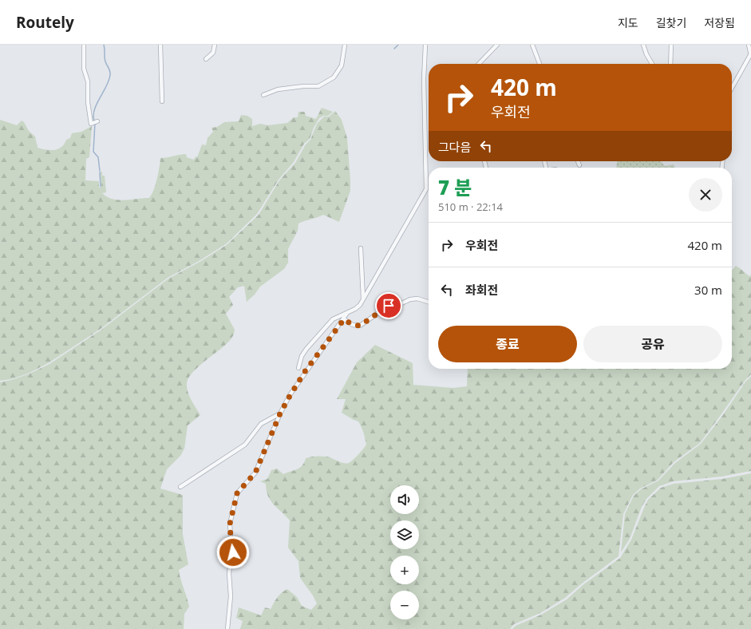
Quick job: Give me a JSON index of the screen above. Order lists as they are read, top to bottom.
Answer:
{
  "page": {
    "header": "Routely",
    "nav": ["지도", "길찾기", "저장됨"],
    "turn": ["420 m", "우회전"],
    "then": "그다음",
    "heading": ["7 분", "510 m · 22:14"],
    "list": [
      {
        "name": "우회전",
        "value": "420 m"
      },
      {
        "name": "좌회전",
        "value": "30 m"
      }
    ],
    "buttons": ["종료", "공유"],
    "map_buttons": ["+", "−"]
  }
}
